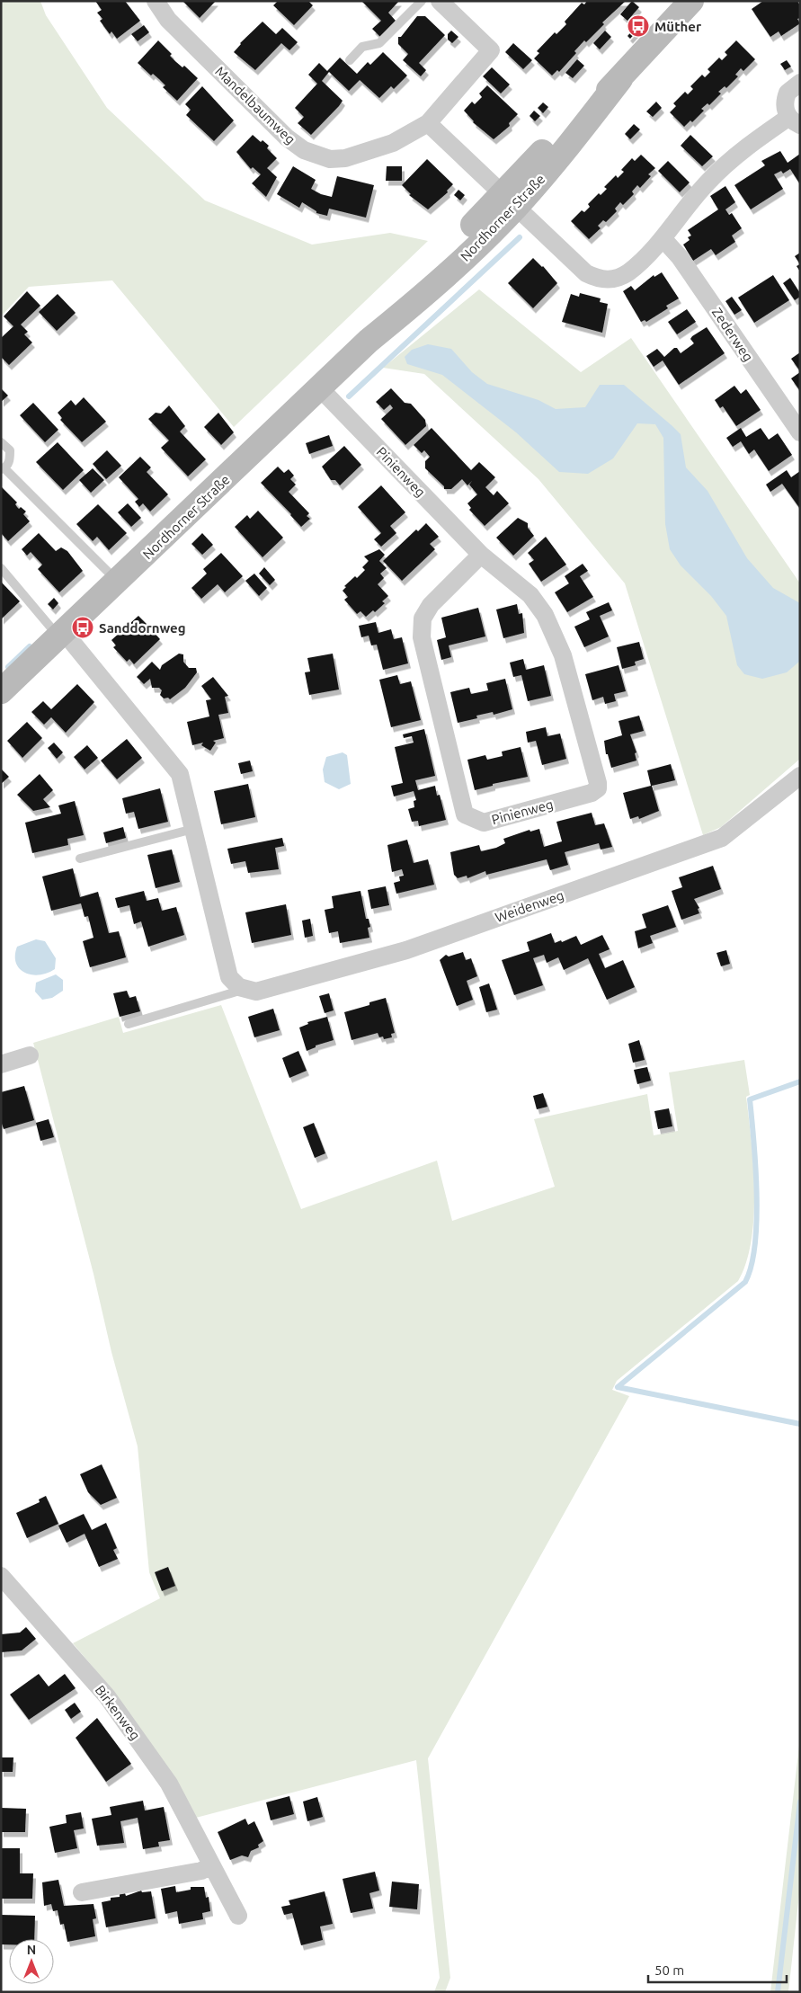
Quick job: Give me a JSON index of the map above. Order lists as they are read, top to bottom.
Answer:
{
  "streets": {
    "street": [
      "Mandelbaumweg",
      "Nordhorner Straße",
      "Zederweg",
      "Pinienweg",
      "Weidenweg",
      "Birkenweg"
    ]
  },
  "crossings": [
    ["Nordhorner Straße", "Pinienweg"]
  ],
  "places": {
    "bus stop": ["Müther", "Sanddornweg"]
  },
  "scale_bar": "50 m",
  "north": "top"
}
